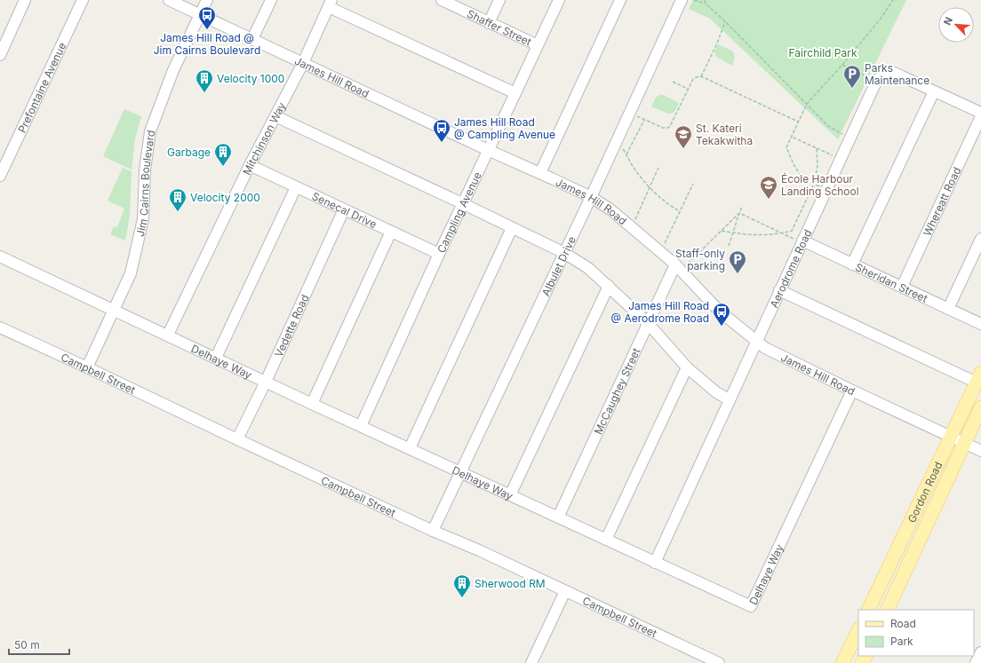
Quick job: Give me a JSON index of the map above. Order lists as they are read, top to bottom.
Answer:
{
  "streets": {
    "main road": ["Gordon Road"],
    "street": [
      "Shaffer Street",
      "James Hill Road",
      "Prefontaine Avenue",
      "Mitchinson Way",
      "Jim Cairns Boulevard",
      "Whereatt Road",
      "Senecal Drive",
      "Campling Avenue",
      "Albulet Drive",
      "Aerodrome Road",
      "Sheridan Street",
      "Vedette Road",
      "Delhaye Way",
      "Campbell Street",
      "McCaughey Street"
    ]
  },
  "crossings": [
    ["Shaffer Street", "Campling Avenue"],
    ["James Hill Road", "Mitchinson Way"],
    ["James Hill Road", "Jim Cairns Boulevard"],
    ["James Hill Road", "Campling Avenue"],
    ["James Hill Road", "Albulet Drive"],
    ["James Hill Road", "Aerodrome Road"],
    ["James Hill Road", "Delhaye Way"],
    ["James Hill Road", "McCaughey Street"],
    ["James Hill Road", "Gordon Road"],
    ["Mitchinson Way", "Senecal Drive"],
    ["Mitchinson Way", "Delhaye Way"],
    ["Jim Cairns Boulevard", "Delhaye Way"],
    ["Jim Cairns Boulevard", "Campbell Street"],
    ["Whereatt Road", "Sheridan Street"],
    ["Senecal Drive", "Campling Avenue"],
    ["Senecal Drive", "Vedette Road"],
    ["Campling Avenue", "Delhaye Way"],
    ["Albulet Drive", "Delhaye Way"],
    ["Albulet Drive", "Campbell Street"],
    ["Aerodrome Road", "Sheridan Street"],
    ["Aerodrome Road", "Delhaye Way"],
    ["Vedette Road", "Delhaye Way"],
    ["Vedette Road", "Campbell Street"],
    ["Delhaye Way", "McCaughey Street"]
  ],
  "parks": ["Fairchild Park"],
  "places": {
    "bus stop": ["James Hill Road @ Jim Cairns Boulevard", "James Hill Road @ Campling Avenue", "James Hill Road @ Aerodrome Road"],
    "parking": ["Parks Maintenance", "Staff-only parking"],
    "building": [
      "Velocity 1000",
      "Garbage",
      "Velocity 2000",
      "Sherwood RM"
    ],
    "school or university": ["St. Kateri Tekakwitha", "École Harbour Landing School"]
  },
  "legend": ["Road", "Park"],
  "scale_bar": "50 m",
  "north": "top left"
}
